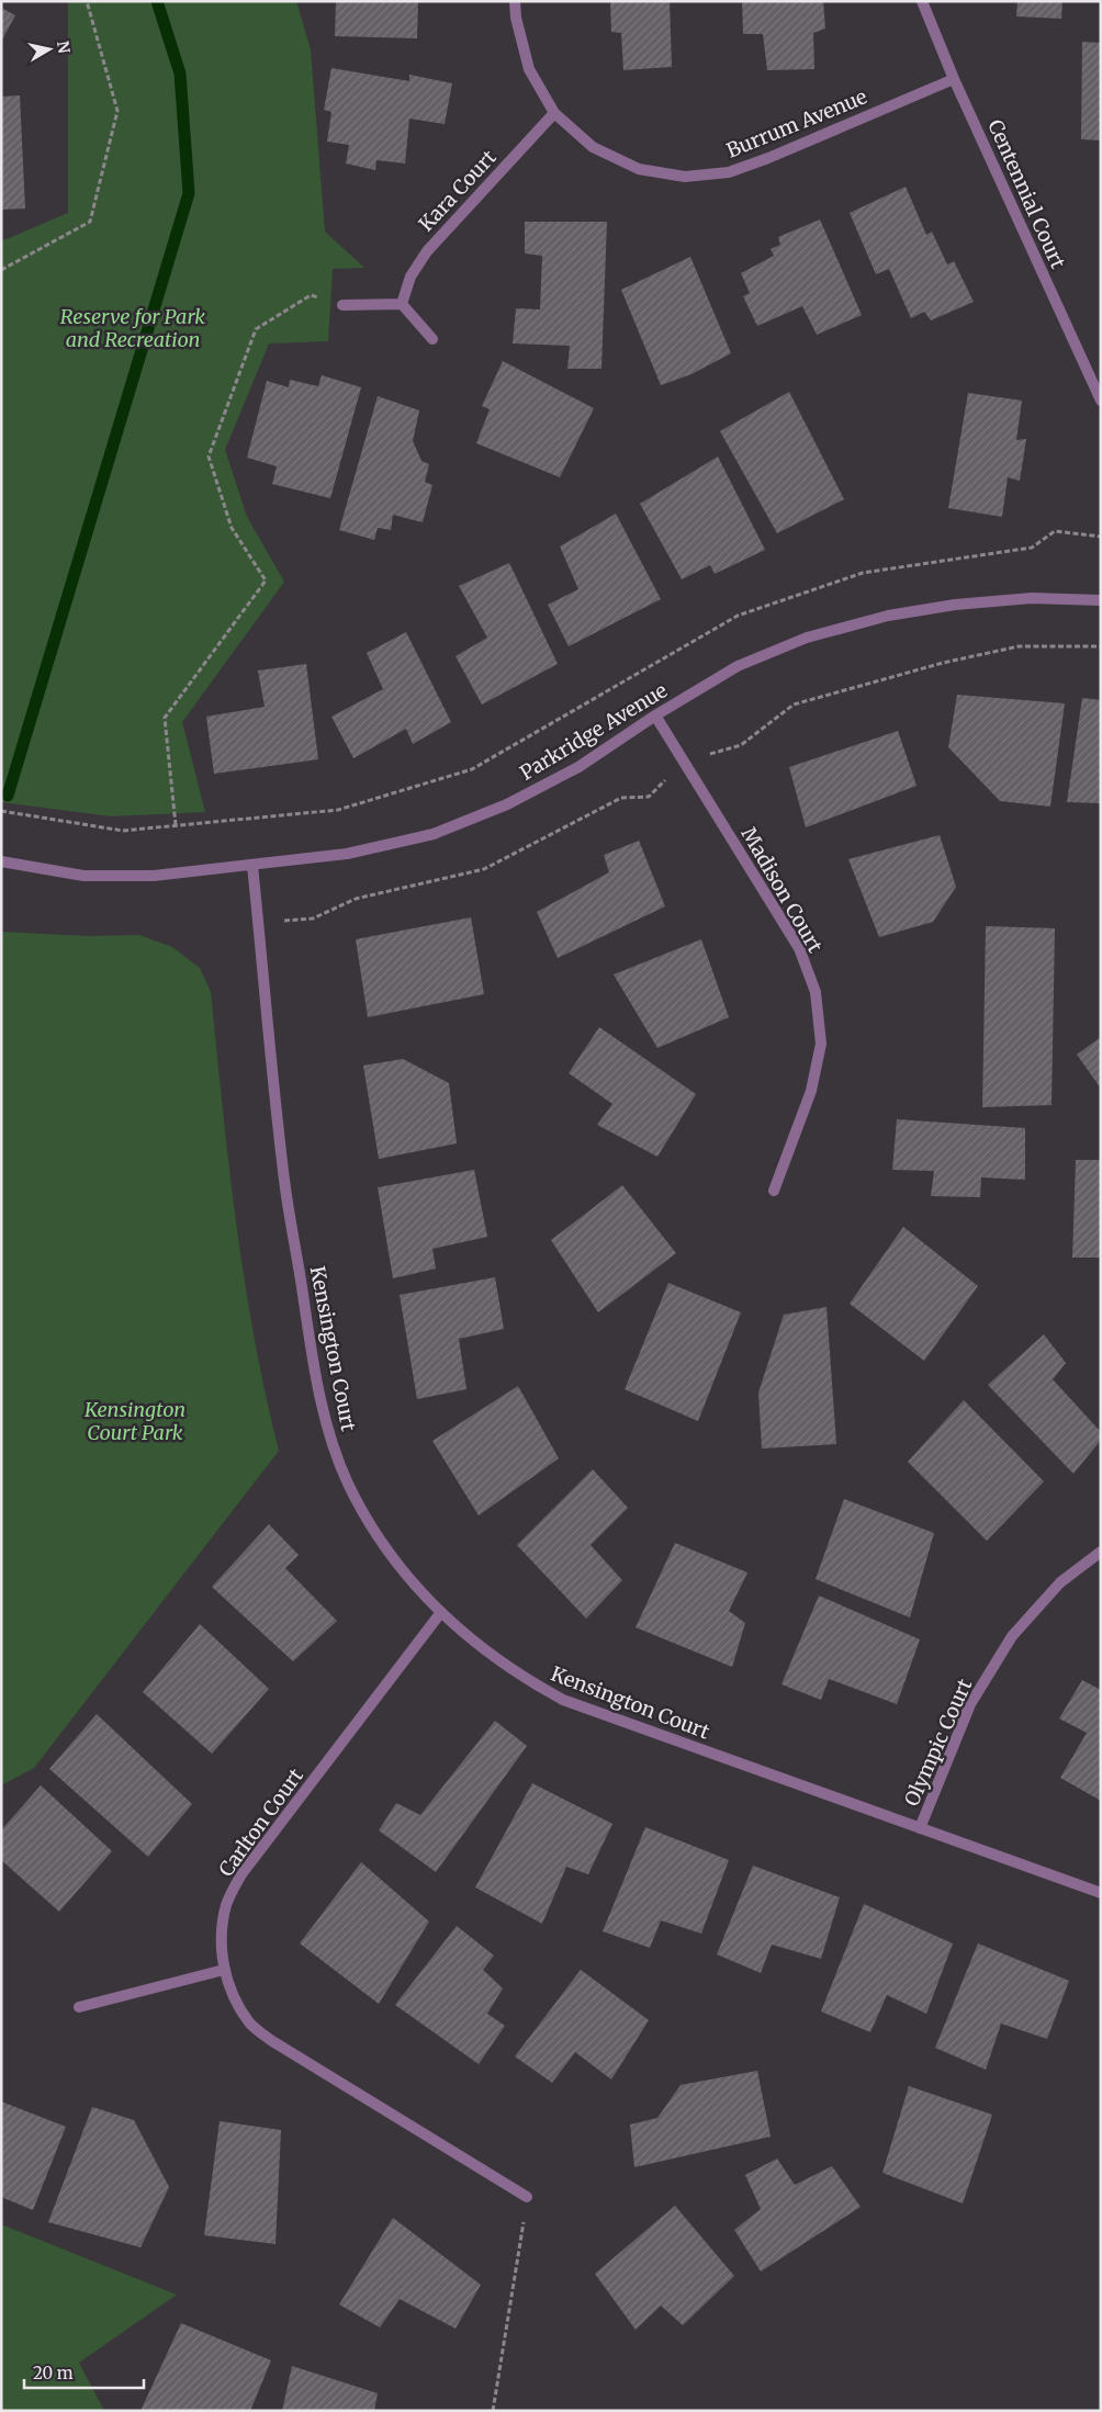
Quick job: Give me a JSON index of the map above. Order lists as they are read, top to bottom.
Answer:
{
  "streets": {
    "street": [
      "Burrum Avenue",
      "Kara Court",
      "Centennial Court",
      "Parkridge Avenue",
      "Madison Court",
      "Kensington Court",
      "Olympic Court",
      "Carlton Court"
    ]
  },
  "crossings": [
    ["Burrum Avenue", "Kara Court"],
    ["Burrum Avenue", "Centennial Court"],
    ["Parkridge Avenue", "Madison Court"],
    ["Parkridge Avenue", "Kensington Court"],
    ["Kensington Court", "Olympic Court"],
    ["Kensington Court", "Carlton Court"]
  ],
  "parks": ["Reserve for Park and Recreation", "Kensington Court Park"],
  "scale_bar": "20 m",
  "north": "right"
}
